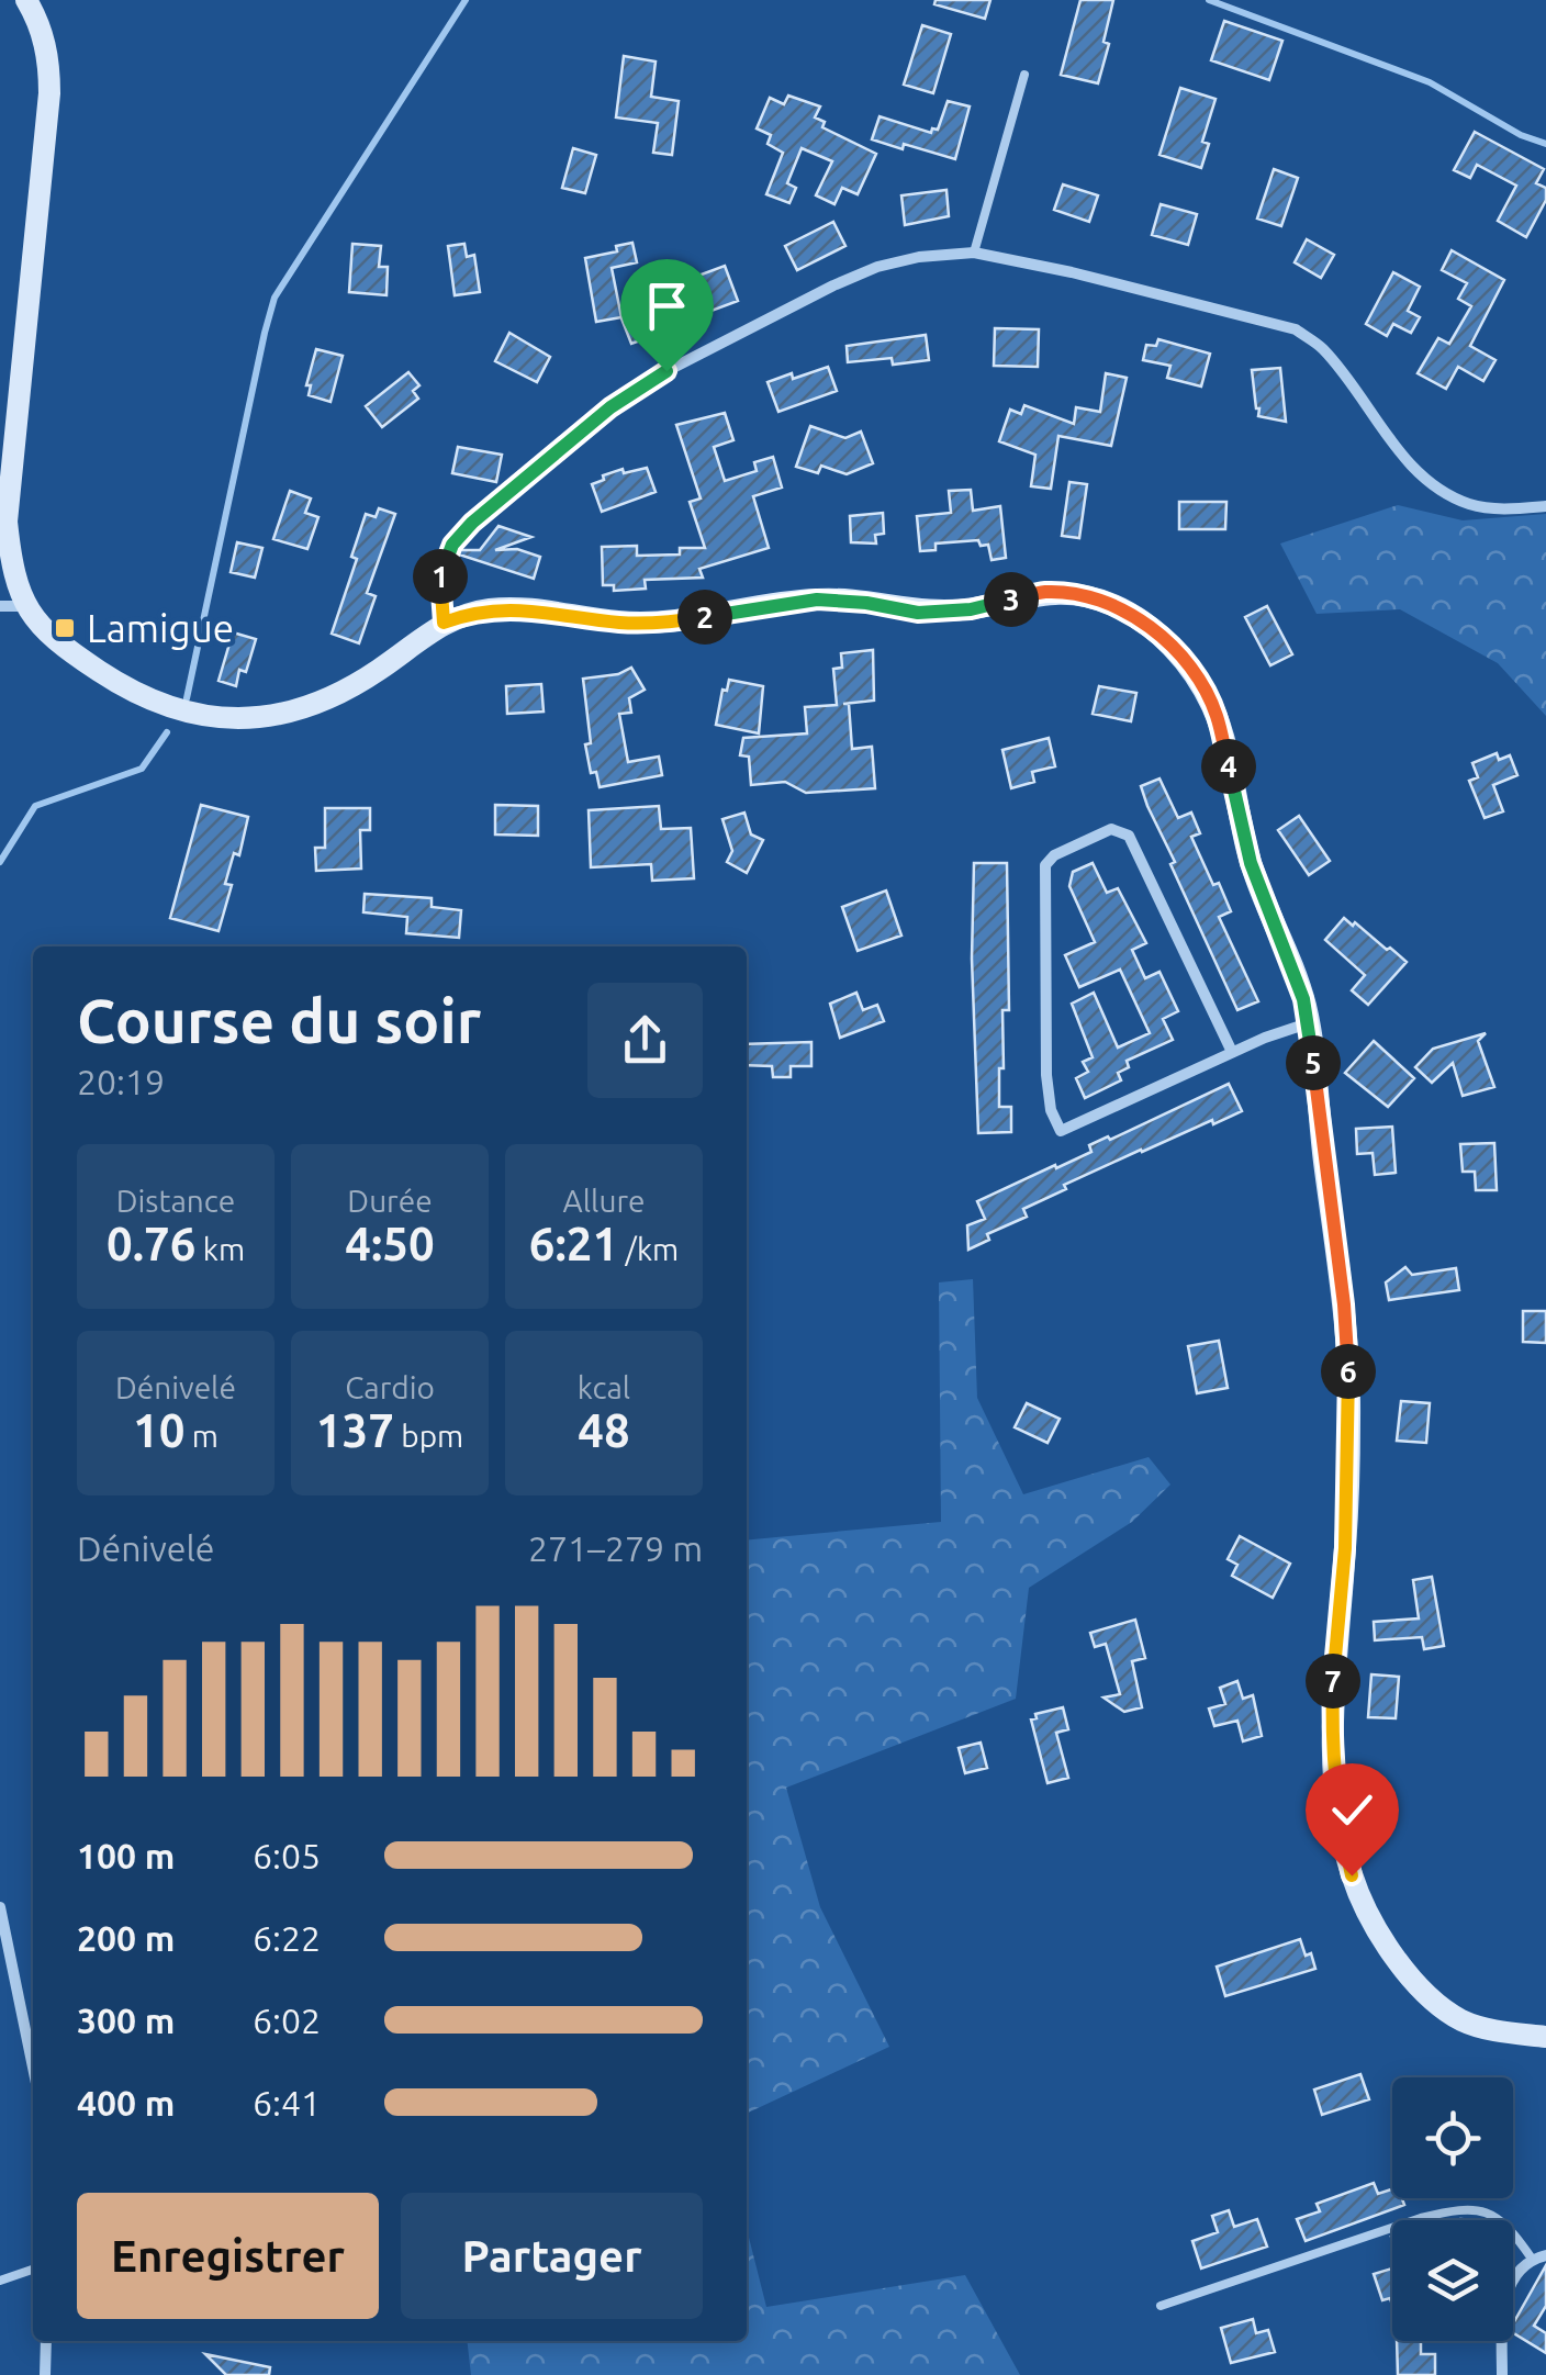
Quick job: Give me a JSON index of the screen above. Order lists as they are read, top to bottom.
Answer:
{
  "places": {
    "transit": ["Lamigue"]
  },
  "page": {
    "pins": [
      "1",
      "3",
      "2",
      "4",
      "5",
      "6",
      "7"
    ],
    "heading": ["Course du soir", "20:19"],
    "stats": [
      ["Distance", "0.76 km"],
      ["Durée", "4:50"],
      ["Allure", "6:21 /km"],
      ["Dénivelé", "10 m"],
      ["Cardio", "137 bpm"],
      ["kcal", "48"]
    ],
    "chart": ["Dénivelé", "271–279 m"],
    "list": [
      {
        "name": "100 m",
        "note": "6:05"
      },
      {
        "name": "200 m",
        "note": "6:22"
      },
      {
        "name": "300 m",
        "note": "6:02"
      },
      {
        "name": "400 m",
        "note": "6:41"
      }
    ],
    "buttons": ["Enregistrer", "Partager"]
  }
}
